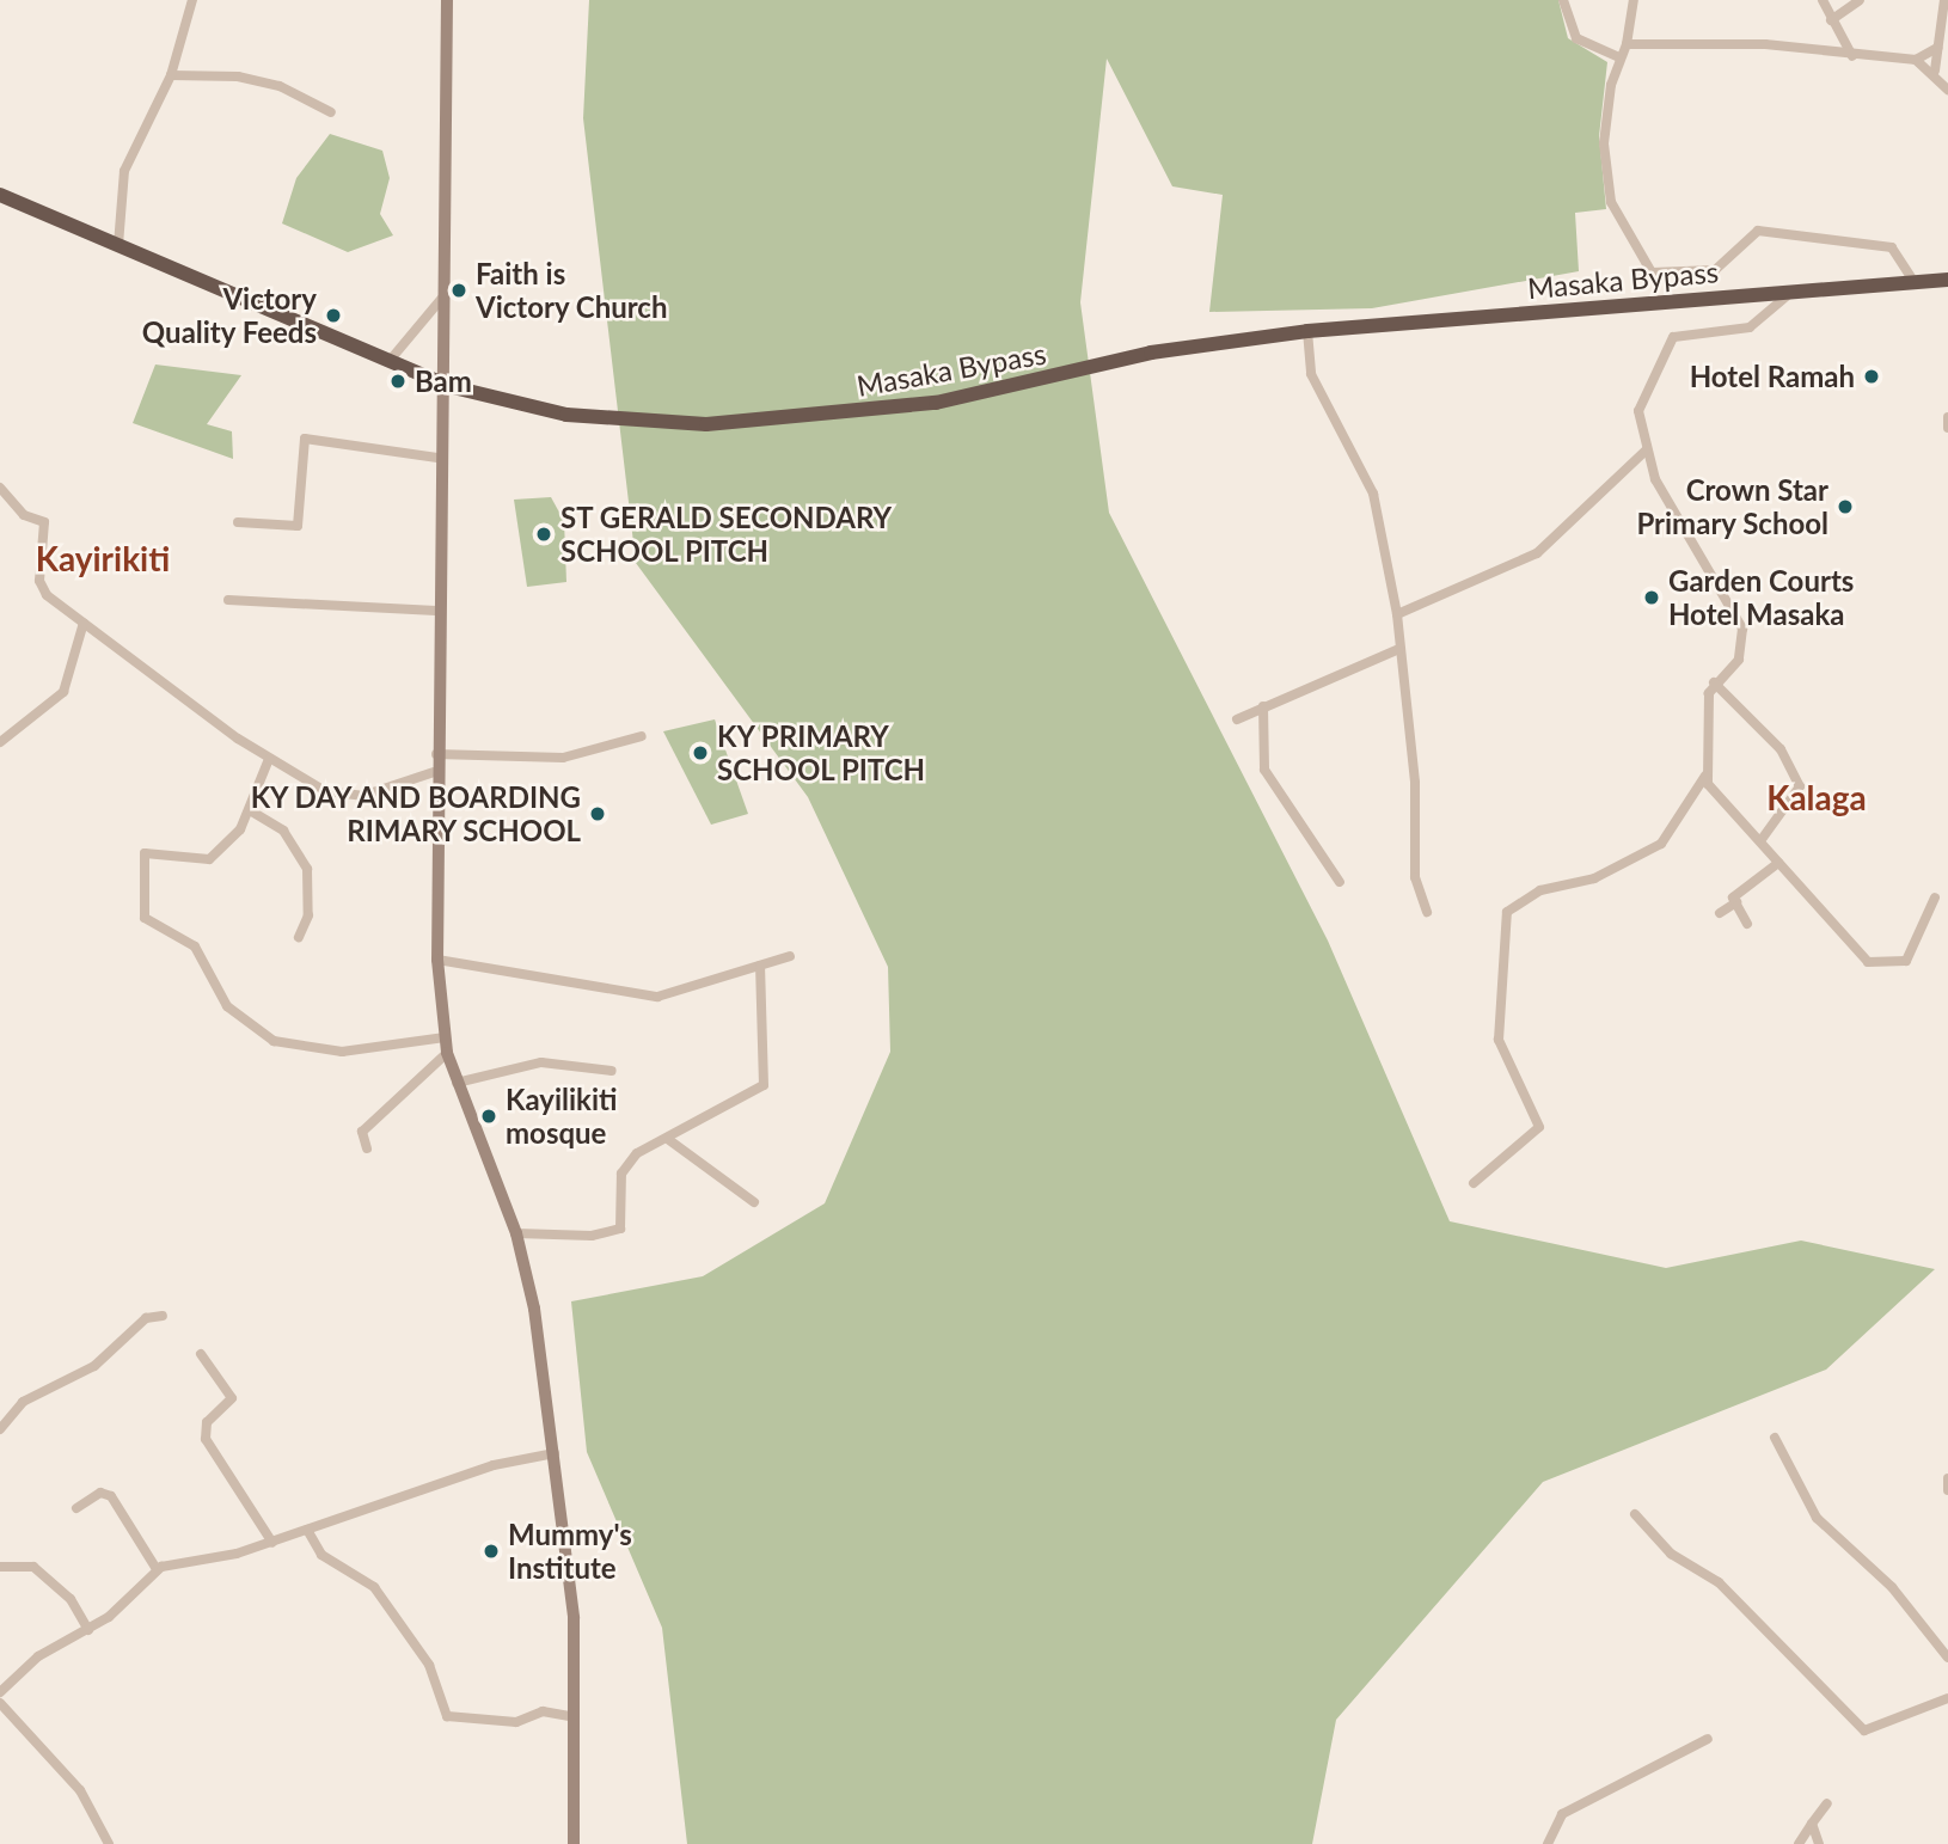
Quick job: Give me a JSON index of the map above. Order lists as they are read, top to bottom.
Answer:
{
  "streets": {
    "highway": ["Masaka Bypass"]
  },
  "districts": ["Kayirikiti", "Kalaga"],
  "places": [
    "Faith is Victory Church",
    "Victory Quality Feeds",
    "Hotel Ramah",
    "Bam",
    "Crown Star Primary School",
    "ST GERALD SECONDARY SCHOOL PITCH",
    "Garden Courts Hotel Masaka",
    "KY PRIMARY SCHOOL PITCH",
    "KY DAY AND BOARDING RIMARY SCHOOL",
    "Kayilikiti mosque",
    "Mummy's Institute"
  ]
}
